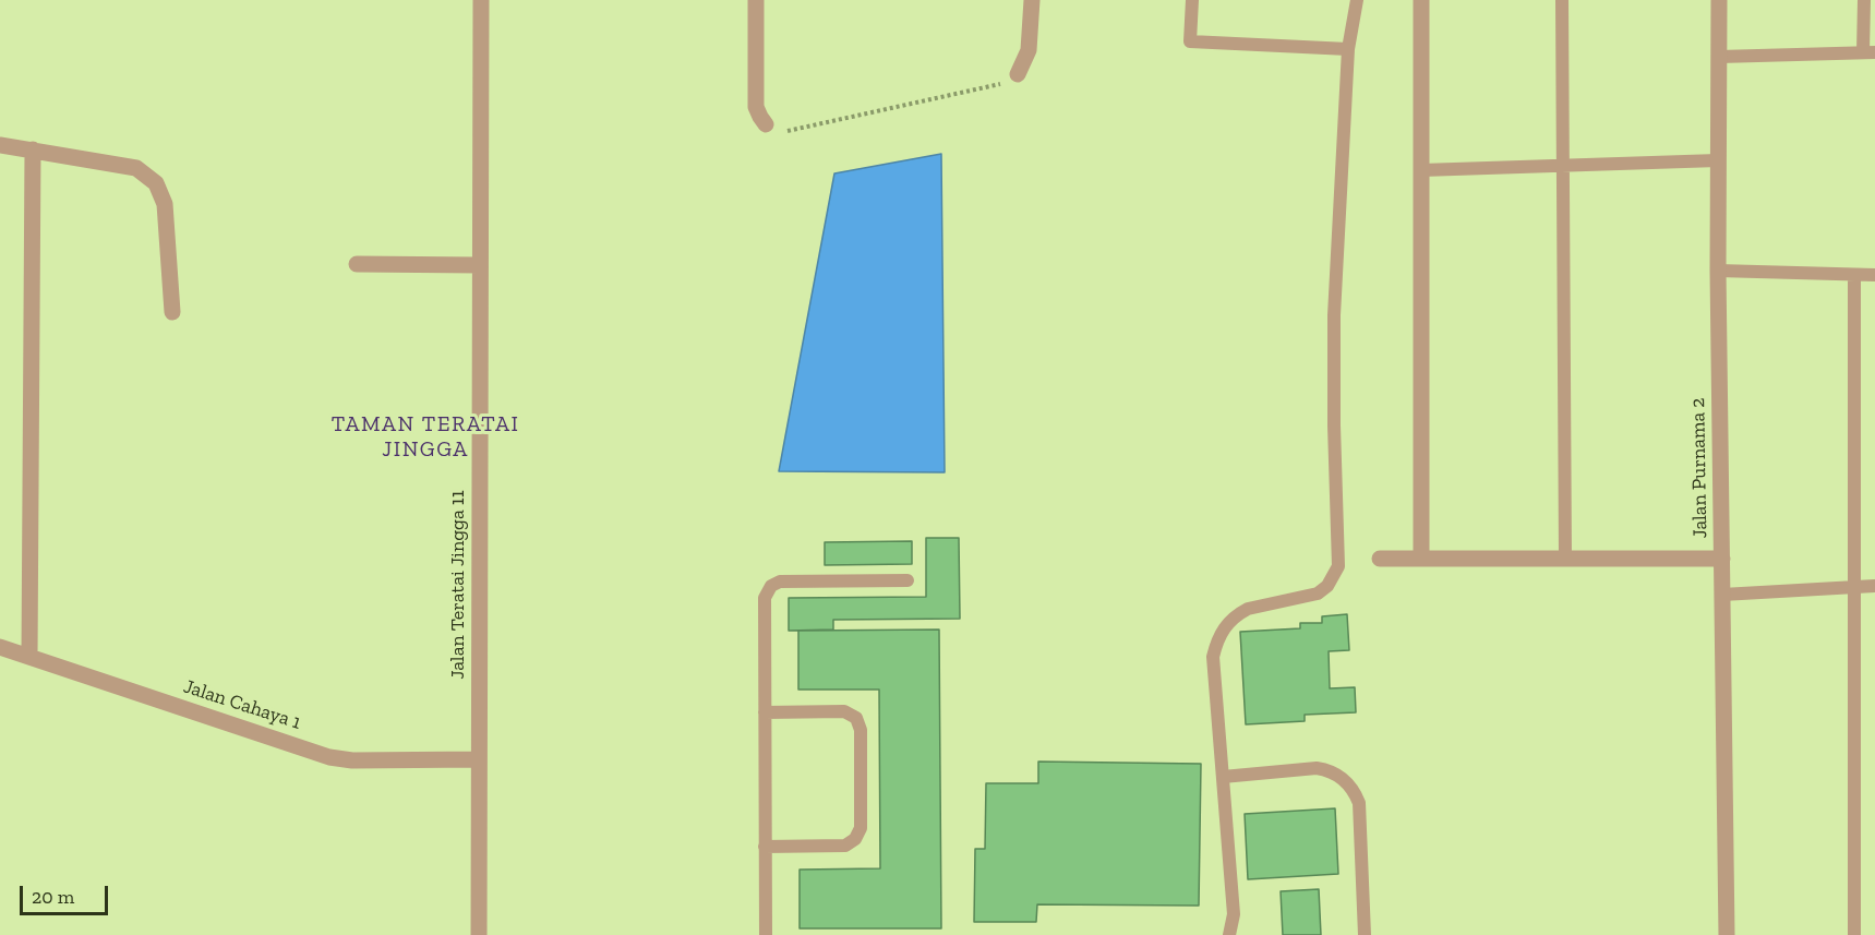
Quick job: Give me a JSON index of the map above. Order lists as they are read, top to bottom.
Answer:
{
  "streets": {
    "street": ["Jalan Purnama 2", "Jalan Teratai Jingga 11", "Jalan Cahaya 1"]
  },
  "crossings": [
    ["Jalan Teratai Jingga 11", "Jalan Cahaya 1"]
  ],
  "districts": ["TAMAN TERATAI JINGGA"],
  "scale_bar": "20 m"
}
